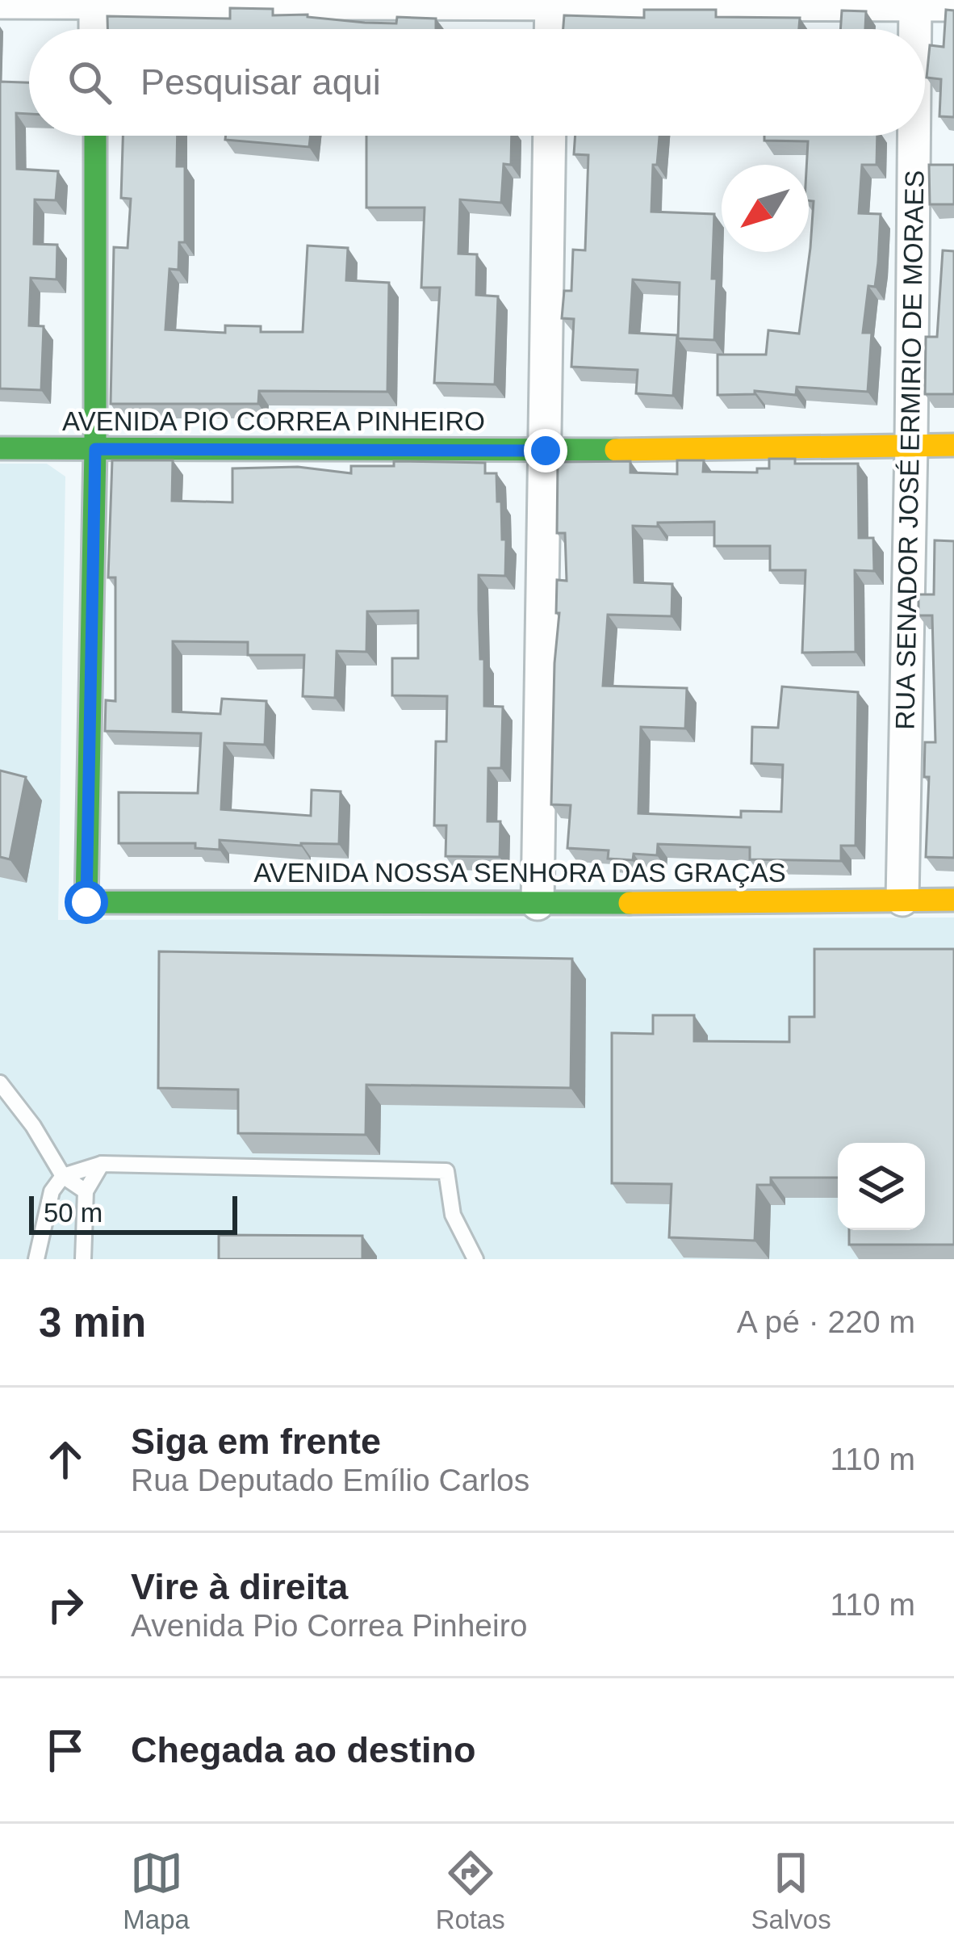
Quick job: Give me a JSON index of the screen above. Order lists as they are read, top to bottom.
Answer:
{
  "streets": {
    "street": ["AVENIDA PIO CORREA PINHEIRO", "RUA SENADOR JOSÉ ERMIRIO DE MORAES", "AVENIDA NOSSA SENHORA DAS GRAÇAS"]
  },
  "crossings": [
    ["AVENIDA PIO CORREA PINHEIRO", "RUA SENADOR JOSÉ ERMIRIO DE MORAES"],
    ["AVENIDA PIO CORREA PINHEIRO", "AVENIDA NOSSA SENHORA DAS GRAÇAS"],
    ["RUA SENADOR JOSÉ ERMIRIO DE MORAES", "AVENIDA NOSSA SENHORA DAS GRAÇAS"]
  ],
  "scale_bar": "50 m",
  "north": "bottom left",
  "page": {
    "search": "Pesquisar aqui",
    "scale": "50 m",
    "heading": ["3 min", "A pé · 220 m"],
    "list": [
      ["Siga em frente", "Rua Deputado Emílio Carlos", "110 m"],
      ["Vire à direita", "Avenida Pio Correa Pinheiro", "110 m"],
      "Chegada ao destino"
    ],
    "nav": ["Mapa", "Rotas", "Salvos"]
  }
}
